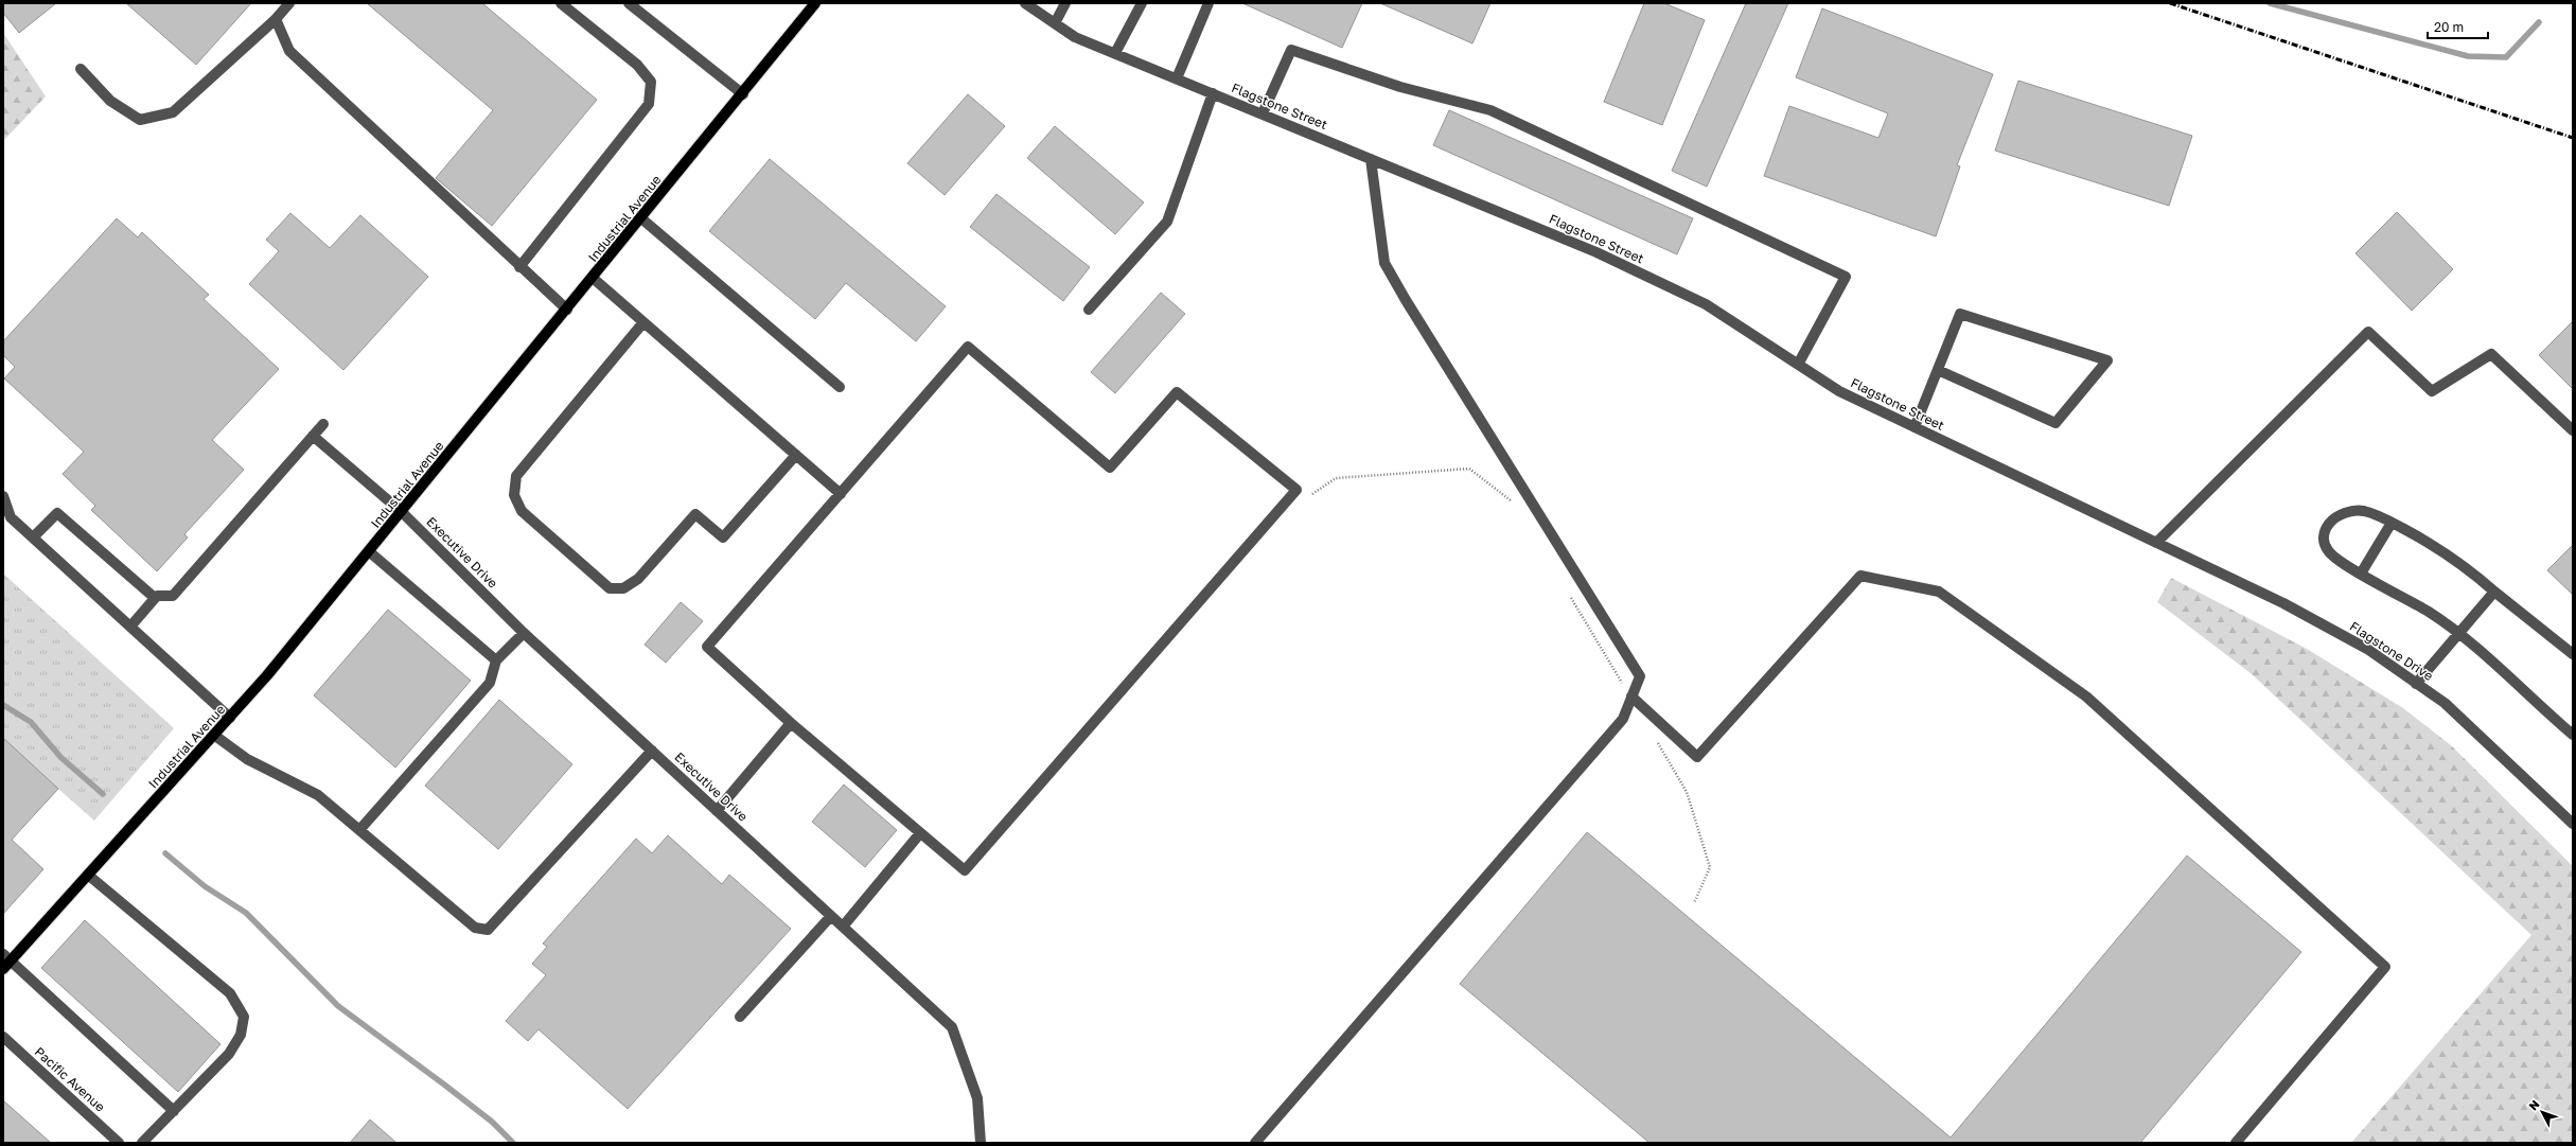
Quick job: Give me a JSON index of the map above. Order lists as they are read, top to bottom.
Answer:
{
  "streets": {
    "main road": ["Industrial Avenue"],
    "street": [
      "Flagstone Street",
      "Executive Drive",
      "Flagstone Drive",
      "Pacific Avenue"
    ]
  },
  "crossings": [
    ["Flagstone Street", "Flagstone Drive"],
    ["Industrial Avenue", "Executive Drive"]
  ],
  "scale_bar": "20 m",
  "north": "top left"
}
